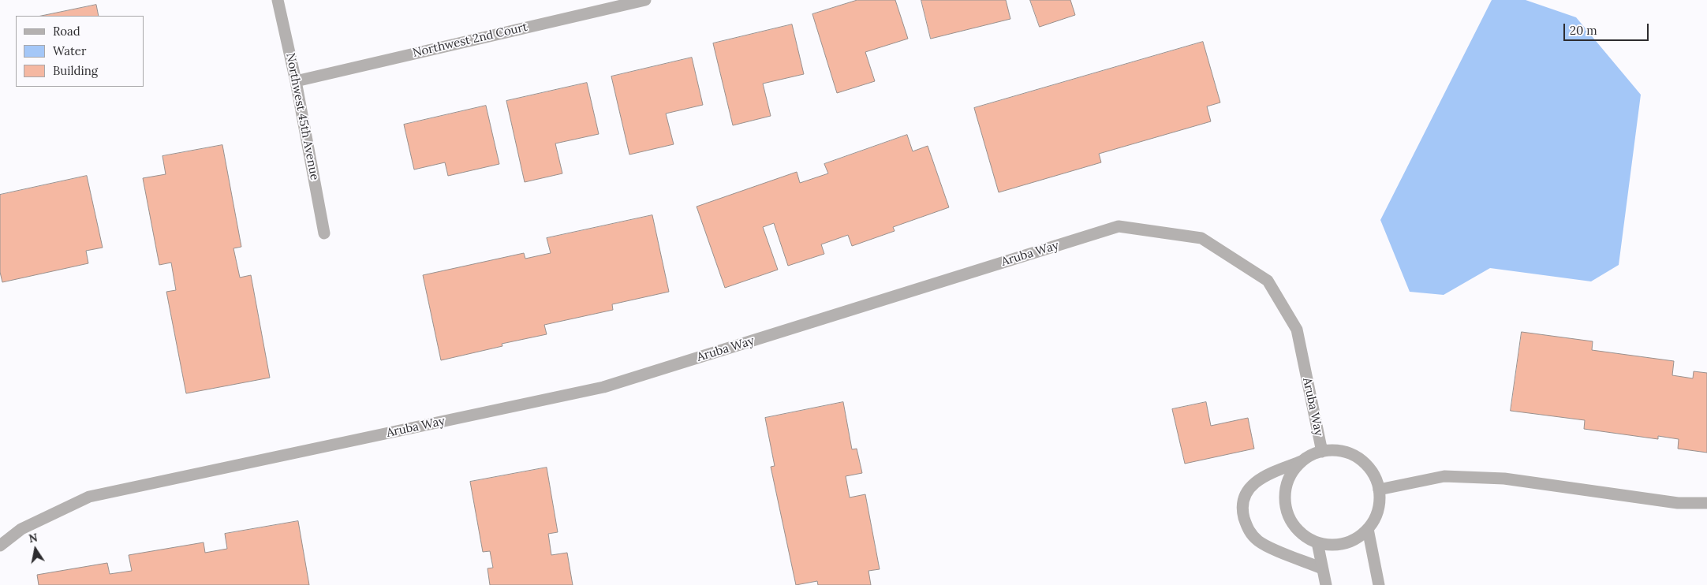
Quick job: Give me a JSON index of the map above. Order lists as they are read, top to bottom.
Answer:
{
  "streets": {
    "street": ["Northwest 2nd Court", "Northwest 45th Avenue", "Aruba Way"]
  },
  "crossings": [
    ["Northwest 2nd Court", "Northwest 45th Avenue"]
  ],
  "legend": ["Road", "Water", "Building"],
  "scale_bar": "20 m",
  "north": "top"
}
